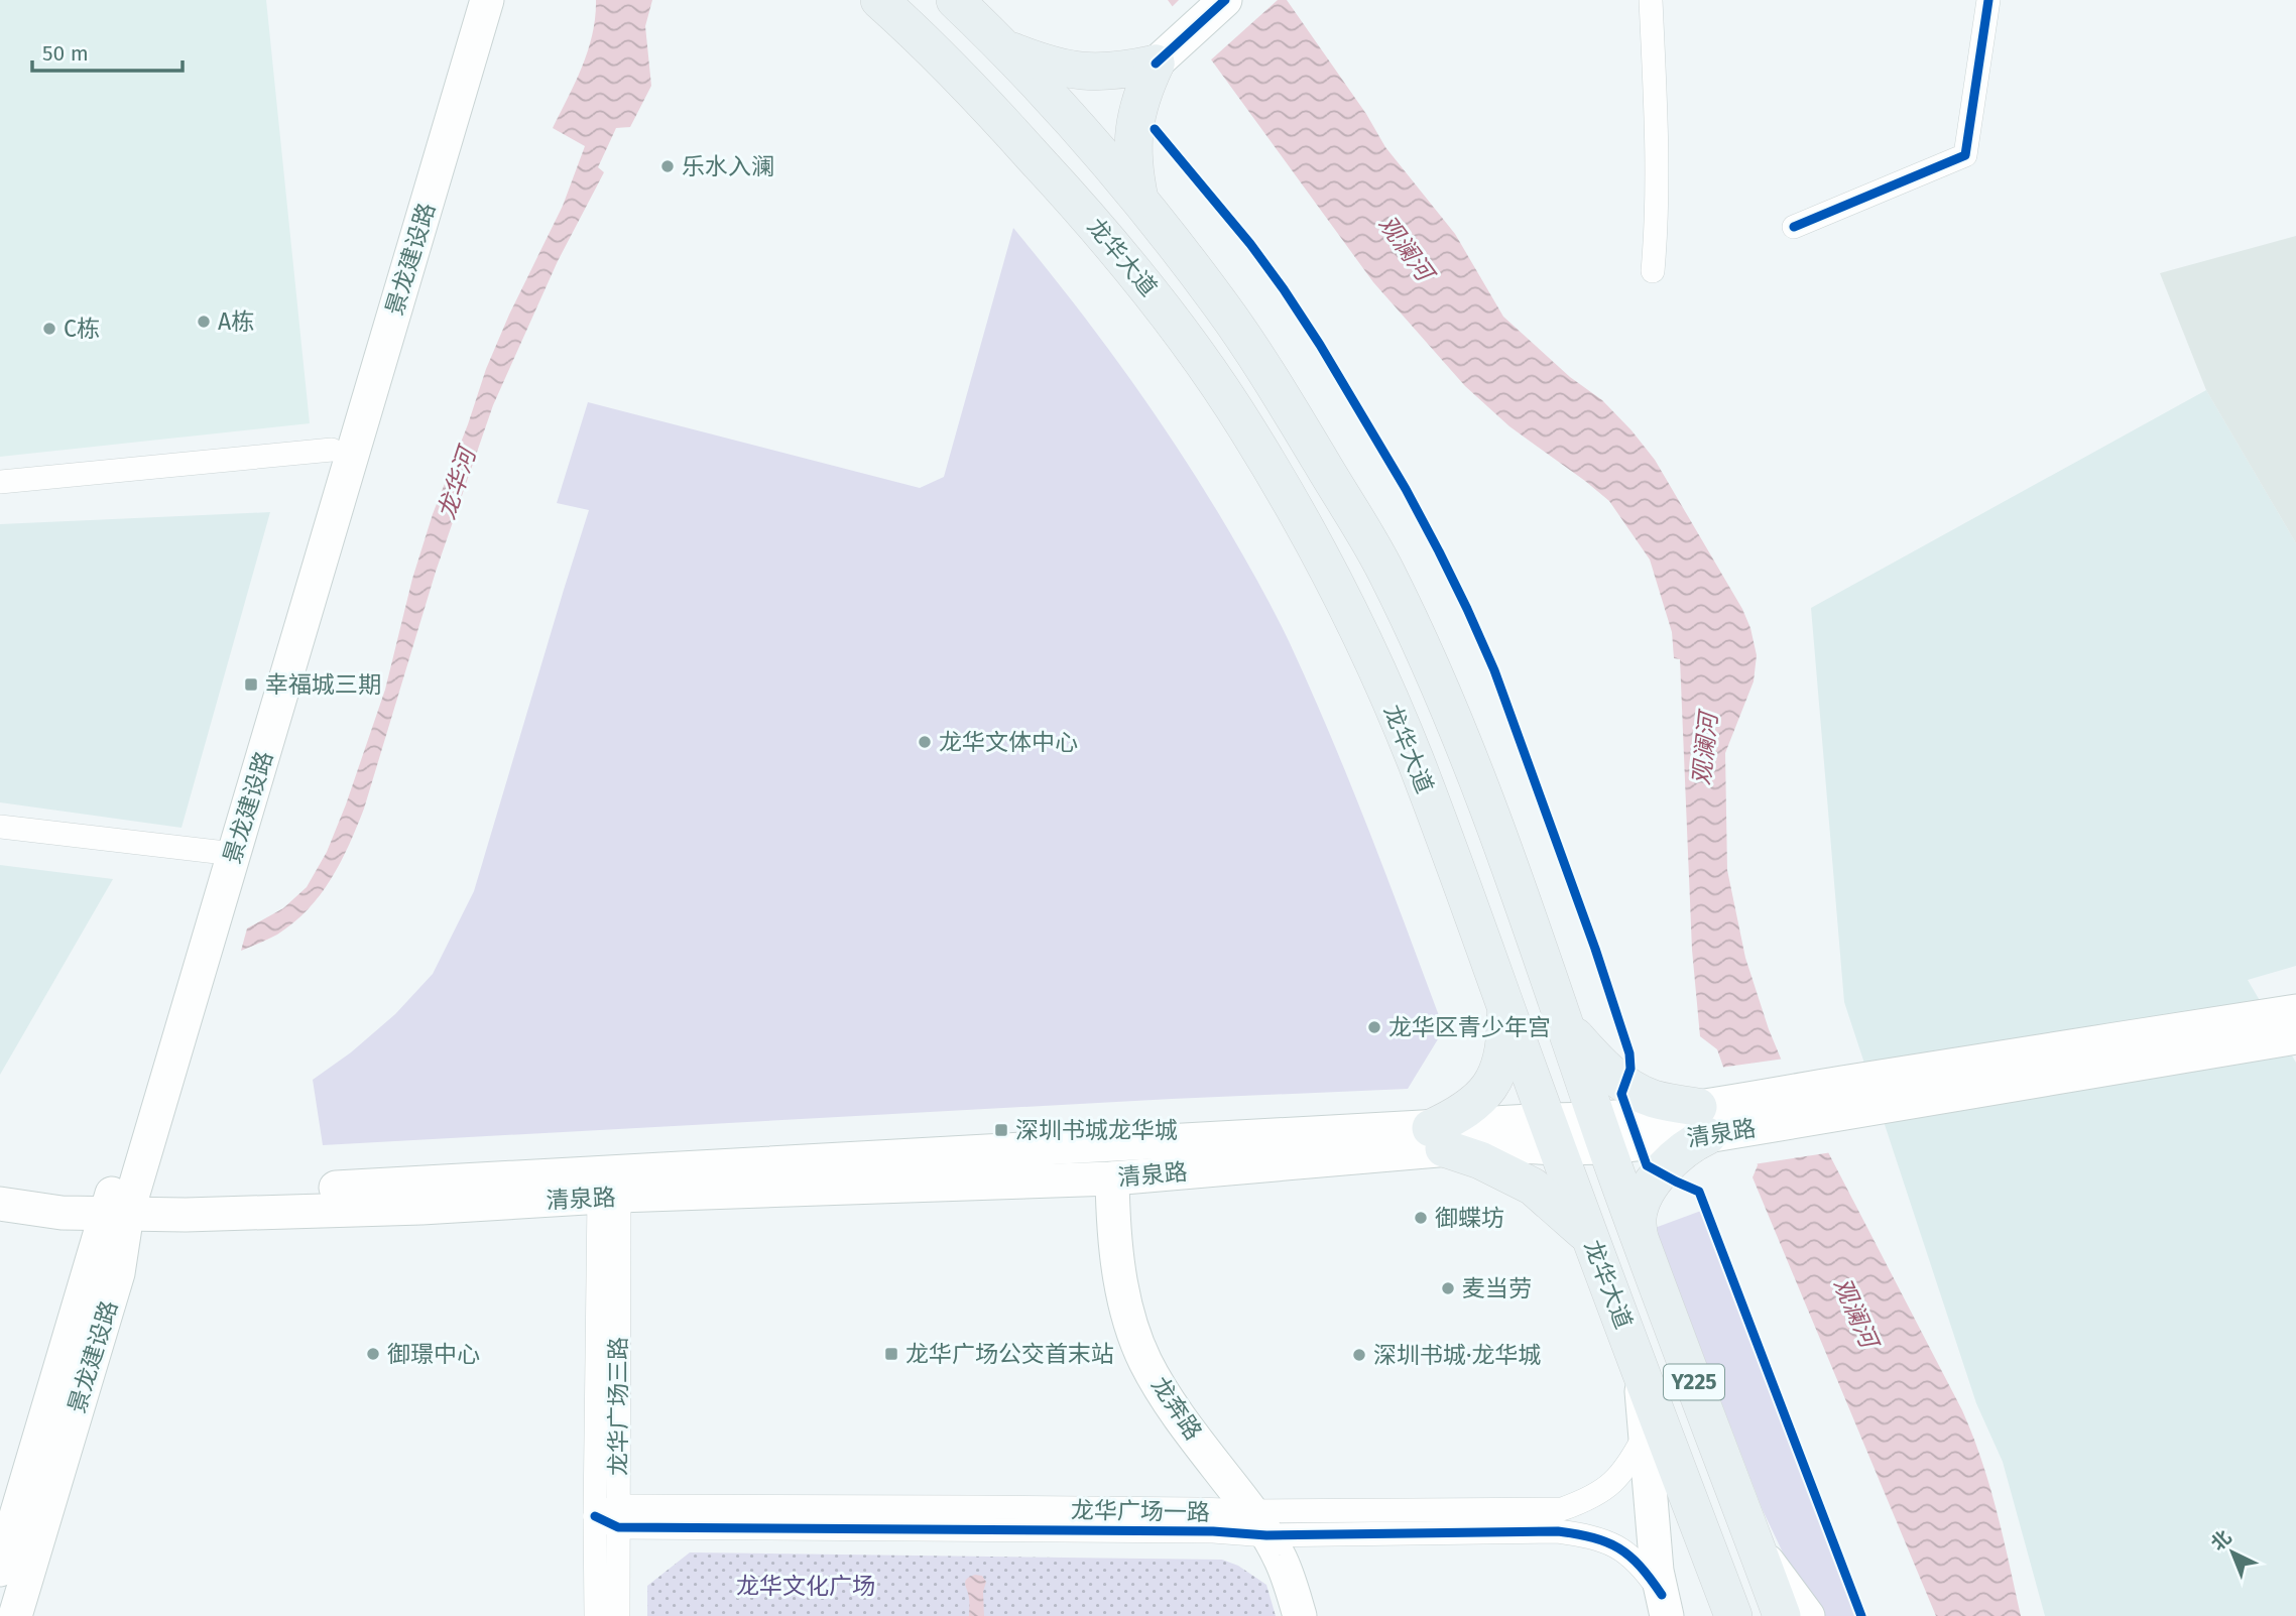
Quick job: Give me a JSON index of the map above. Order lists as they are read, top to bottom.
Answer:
{
  "streets": {
    "main road": [
      "龙华大道",
      "景龙建设路",
      "清泉路",
      "Y225",
      "龙奔路"
    ],
    "street": ["龙华广场三路", "龙华广场一路"]
  },
  "crossings": [
    ["龙华大道", "清泉路"],
    ["景龙建设路", "清泉路"],
    ["清泉路", "龙华广场三路"],
    ["清泉路", "龙奔路"],
    ["龙华广场三路", "龙华广场一路"],
    ["龙奔路", "龙华广场一路"]
  ],
  "water": ["观澜河", "龙华河"],
  "parks": ["龙华文化广场"],
  "places": {
    "other": [
      "乐水入澜",
      "A栋",
      "C栋",
      "龙华文体中心",
      "龙华区青少年宫",
      "御蝶坊",
      "麦当劳",
      "御璟中心",
      "深圳书城·龙华城"
    ],
    "transit": ["幸福城三期", "深圳书城龙华城", "龙华广场公交首末站"]
  },
  "scale_bar": "50 m",
  "north": "top left"
}
